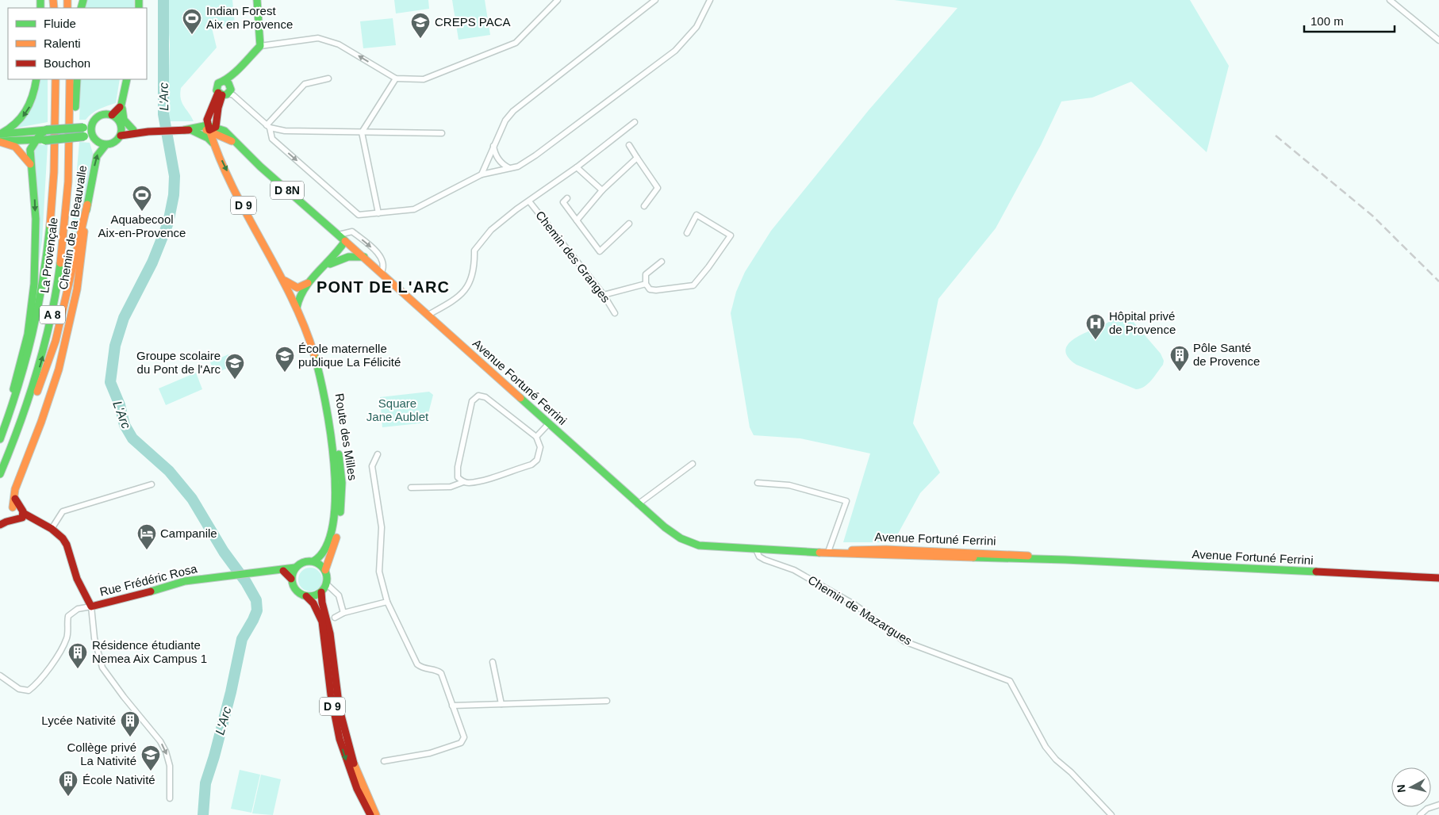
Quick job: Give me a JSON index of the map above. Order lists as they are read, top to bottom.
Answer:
{
  "streets": {
    "main road": [
      "D 8N",
      "D 9",
      "Chemin de la Beauvalle",
      "La Provençale",
      "A 8",
      "Avenue Fortuné Ferrini",
      "Route des Milles",
      "Rue Frédéric Rosa"
    ],
    "street": ["Chemin des Granges", "Chemin de Mazargues"]
  },
  "crossings": [
    ["D 9", "Avenue Fortuné Ferrini"],
    ["D 9", "Route des Milles"],
    ["D 9", "Rue Frédéric Rosa"],
    ["Chemin des Granges", "Avenue Fortuné Ferrini"],
    ["Avenue Fortuné Ferrini", "Chemin de Mazargues"],
    ["Route des Milles", "Rue Frédéric Rosa"]
  ],
  "districts": ["PONT DE L'ARC"],
  "water": ["L'Arc"],
  "parks": ["Square Jane Aublet"],
  "places": {
    "sports": ["Indian Forest Aix en Provence", "Aquabecool Aix-en-Provence"],
    "school or university": [
      "CREPS PACA",
      "École maternelle publique La Félicité",
      "Groupe scolaire du Pont de l'Arc",
      "Collège privé La Nativité"
    ],
    "hospital": ["Hôpital privé de Provence"],
    "building": [
      "Pôle Santé de Provence",
      "Résidence étudiante Nemea Aix Campus 1",
      "Lycée Nativité",
      "École Nativité"
    ],
    "hotel": ["Campanile"]
  },
  "legend": ["Fluide", "Ralenti", "Bouchon"],
  "scale_bar": "100 m",
  "north": "left"
}
